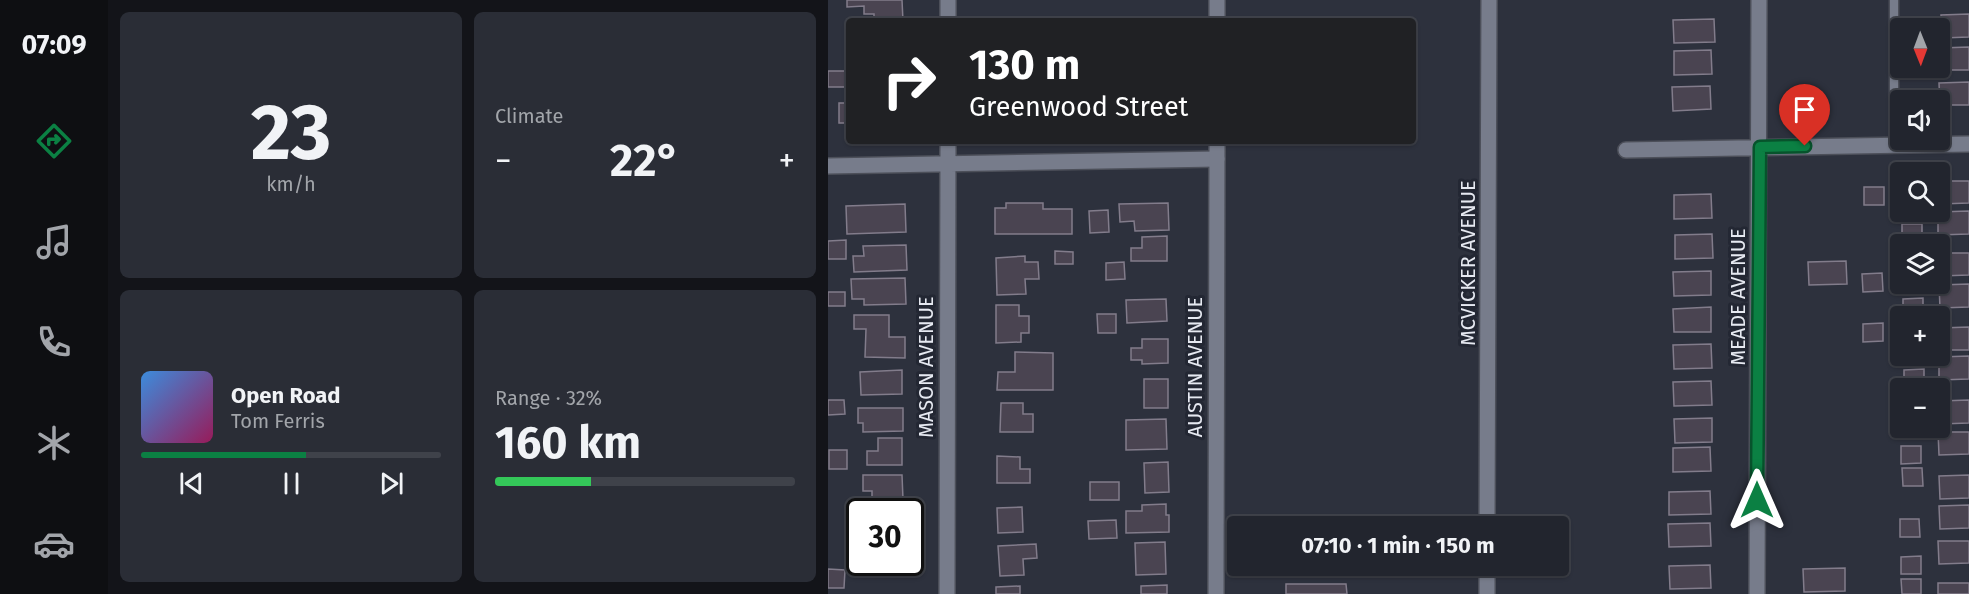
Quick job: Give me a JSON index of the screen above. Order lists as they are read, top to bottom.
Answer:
{
  "streets": {
    "street": [
      "MCVICKER AVENUE",
      "MEADE AVENUE",
      "MASON AVENUE",
      "AUSTIN AVENUE"
    ]
  },
  "north": "bottom",
  "page": {
    "tabs": "07:09",
    "tile": [
      ["23", "km/h"],
      "Climate",
      ["Range · 32%", "160 km"]
    ],
    "map_buttons": ["+", "−"],
    "turn": ["130 m", "Greenwood Street"],
    "heat": ["−", "22°", "+"],
    "song": ["Open Road", "Tom Ferris"],
    "limit": "30",
    "trip": "07:10 · 1 min · 150 m"
  }
}
